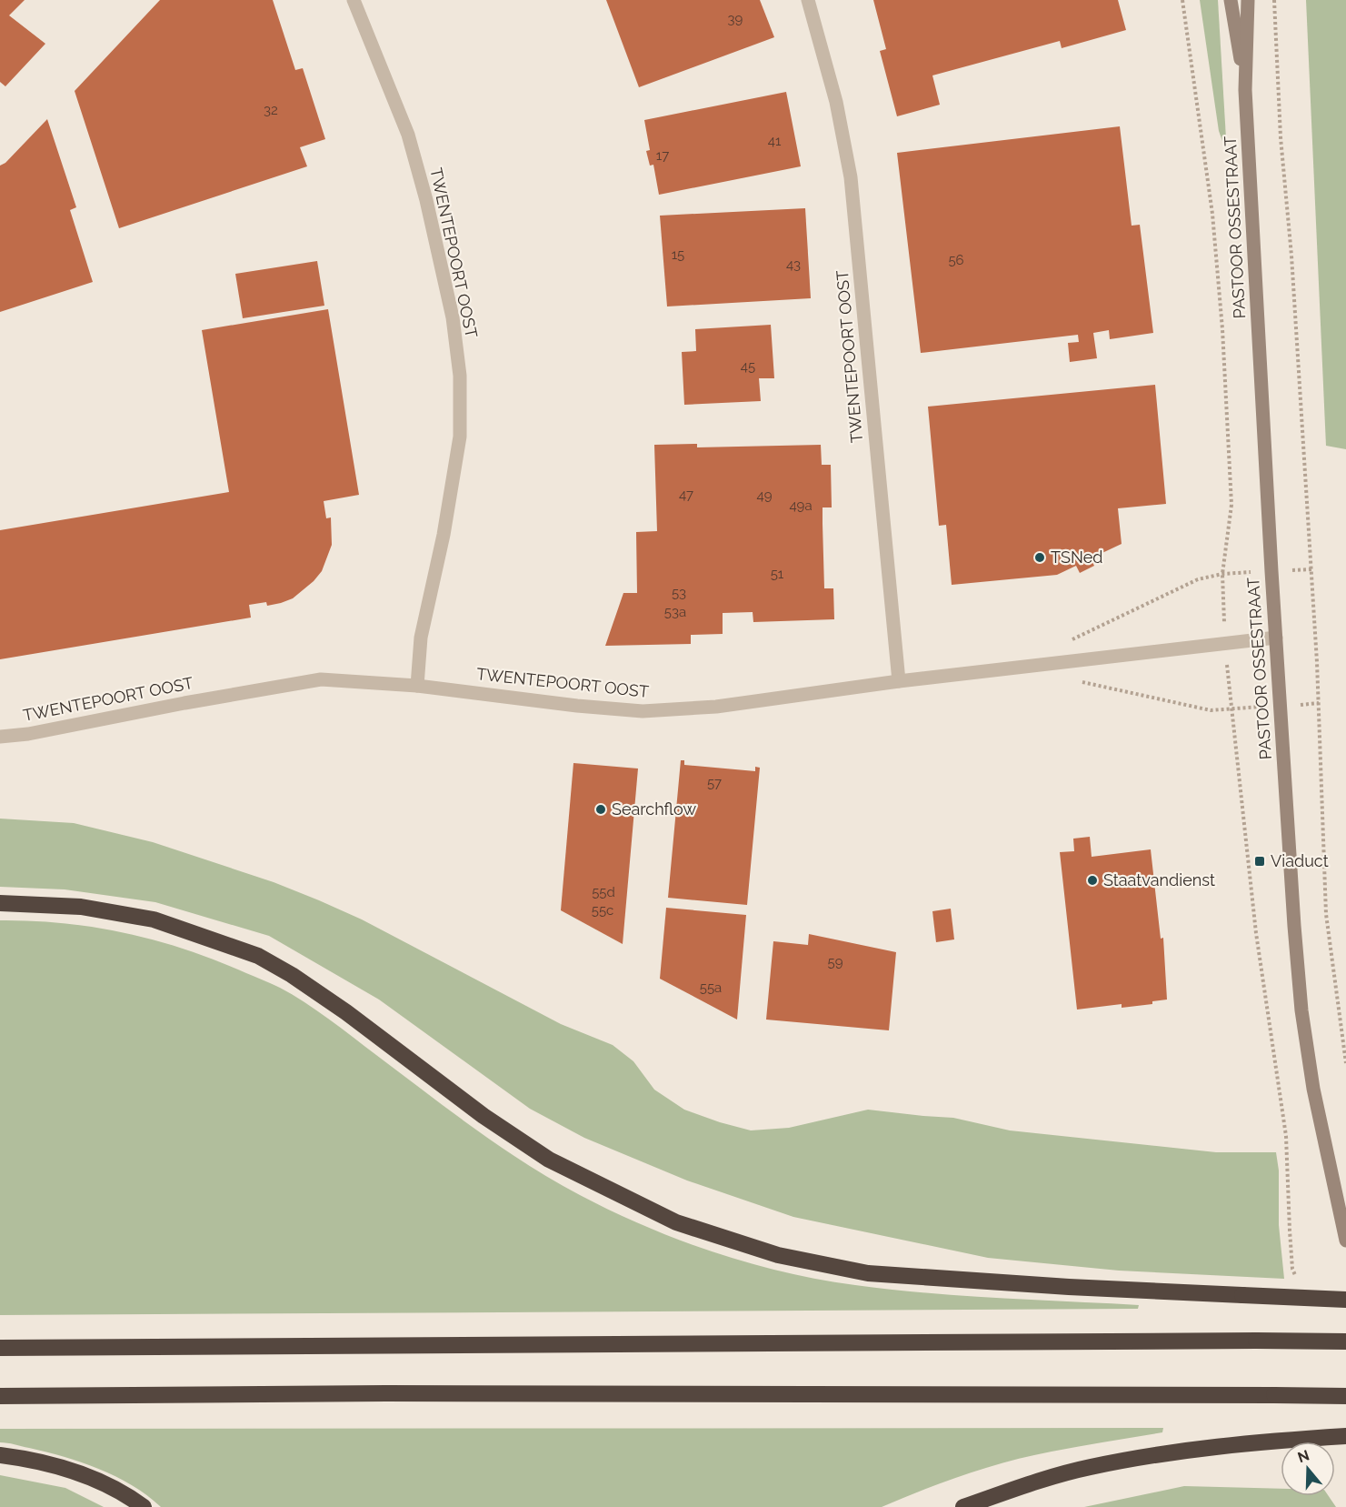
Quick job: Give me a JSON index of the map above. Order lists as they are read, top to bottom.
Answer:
{
  "streets": {
    "main road": ["PASTOOR OSSESTRAAT"],
    "street": ["TWENTEPOORT OOST"]
  },
  "crossings": [
    ["PASTOOR OSSESTRAAT", "TWENTEPOORT OOST"]
  ],
  "places": {
    "other": ["TSNed", "Searchflow", "Staatvandienst"],
    "transit": ["Viaduct"]
  },
  "house_numbers": [
    "39",
    "32",
    "41",
    "17",
    "15",
    "56",
    "43",
    "45",
    "47",
    "49",
    "49a",
    "51",
    "53",
    "53a",
    "57",
    "55d",
    "55c",
    "59",
    "55a"
  ],
  "north": "top"
}
